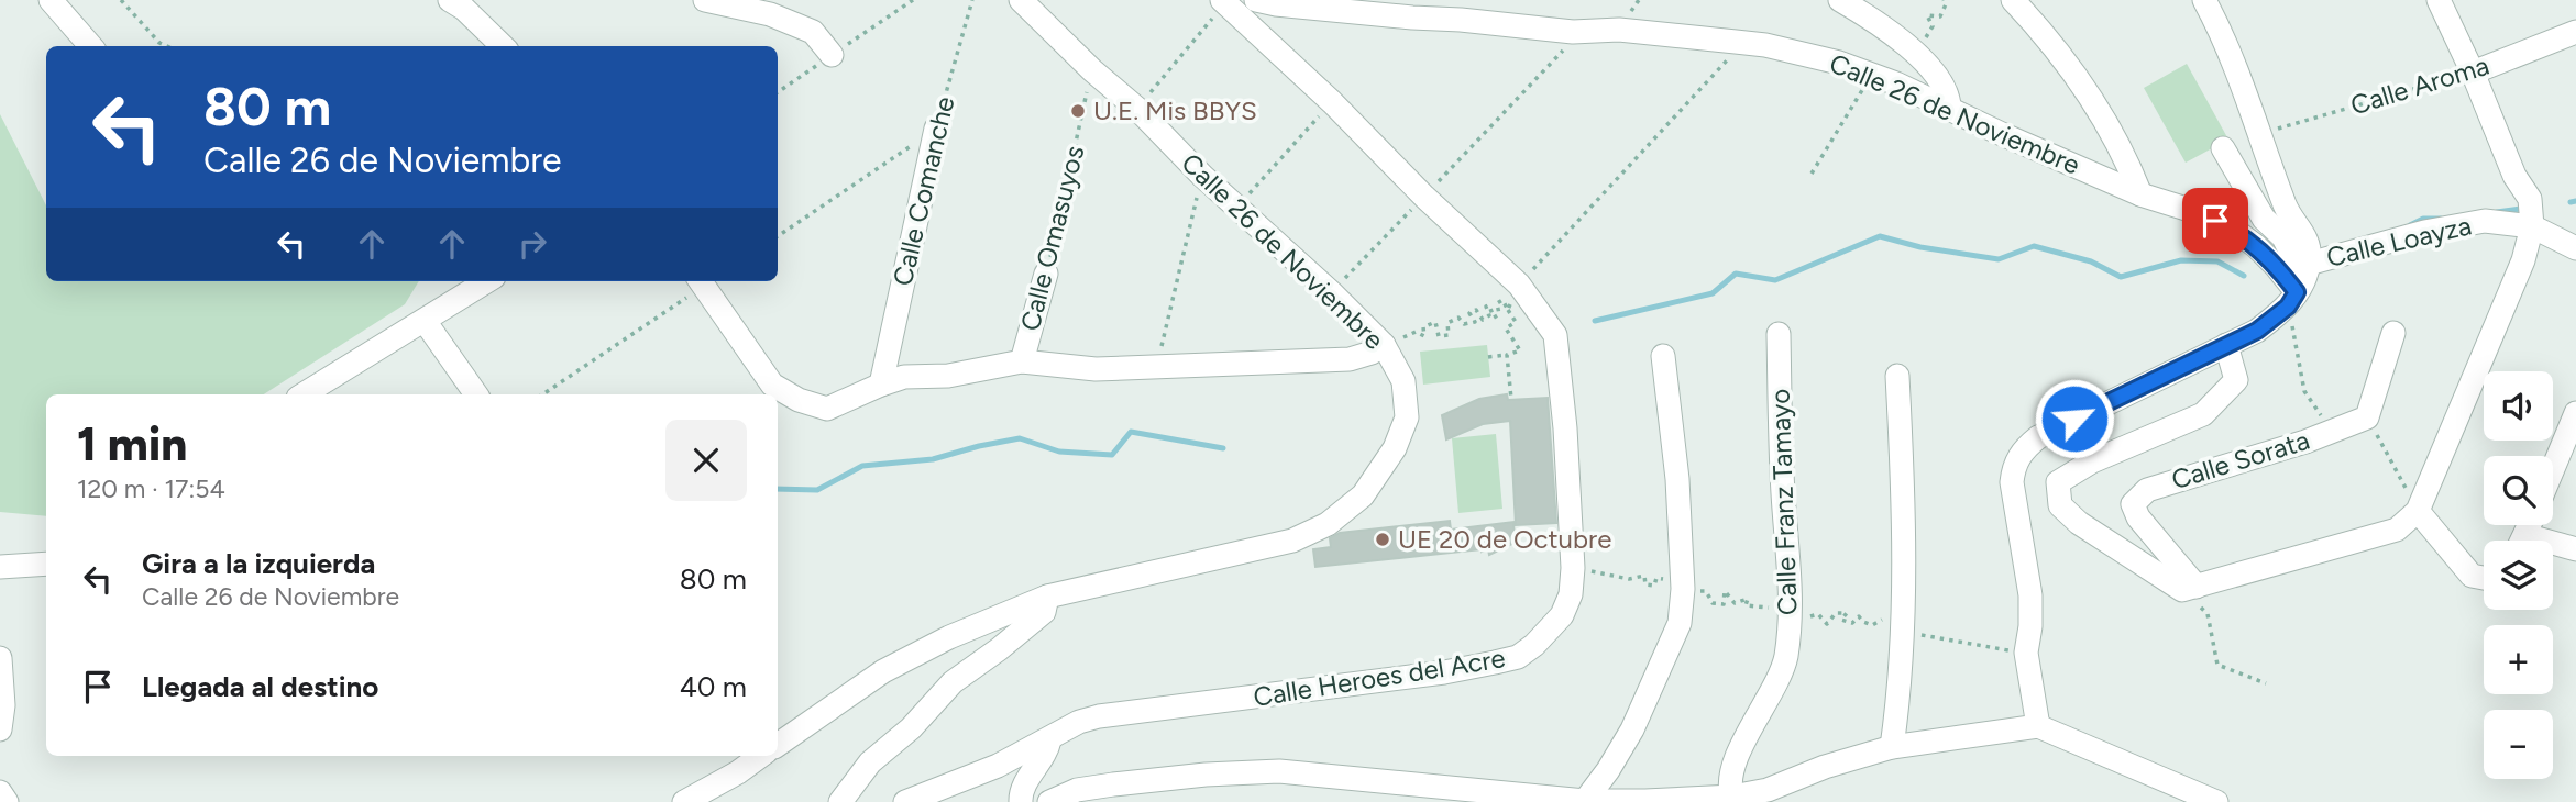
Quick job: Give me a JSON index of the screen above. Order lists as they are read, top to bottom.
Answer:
{
  "streets": {
    "street": [
      "Calle Aroma",
      "Calle 26 de Noviembre",
      "Calle Comanche",
      "Calle Omasuyos",
      "Calle Loayza",
      "Calle Sorata",
      "Calle Franz Tamayo",
      "Calle Heroes del Acre"
    ]
  },
  "crossings": [
    ["Calle 26 de Noviembre", "Calle Omasuyos"]
  ],
  "places": ["U.E. Mis BBYS", "UE 20 de Octubre"],
  "page": {
    "turn": ["80 m", "Calle 26 de Noviembre"],
    "map_buttons": ["+", "−"],
    "heading": ["1 min", "120 m · 17:54"],
    "list": [
      {
        "name": "Gira a la izquierda",
        "note": "Calle 26 de Noviembre",
        "value": "80 m"
      },
      {
        "name": "Llegada al destino",
        "value": "40 m"
      }
    ]
  }
}
